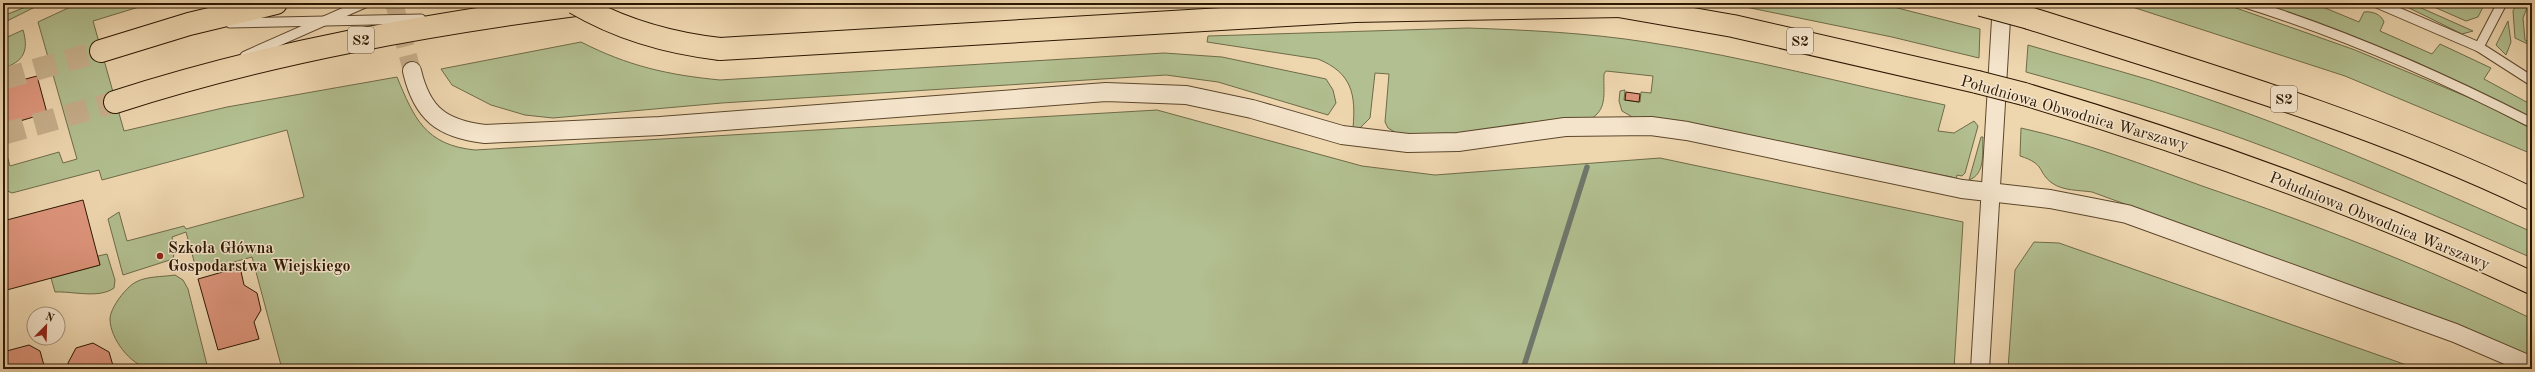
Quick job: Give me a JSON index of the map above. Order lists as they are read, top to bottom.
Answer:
{
  "streets": {
    "highway": ["S2", "Południowa Obwodnica Warszawy"]
  },
  "places": ["Szkoła Główna Gospodarstwa Wiejskiego"],
  "north": "top right"
}
